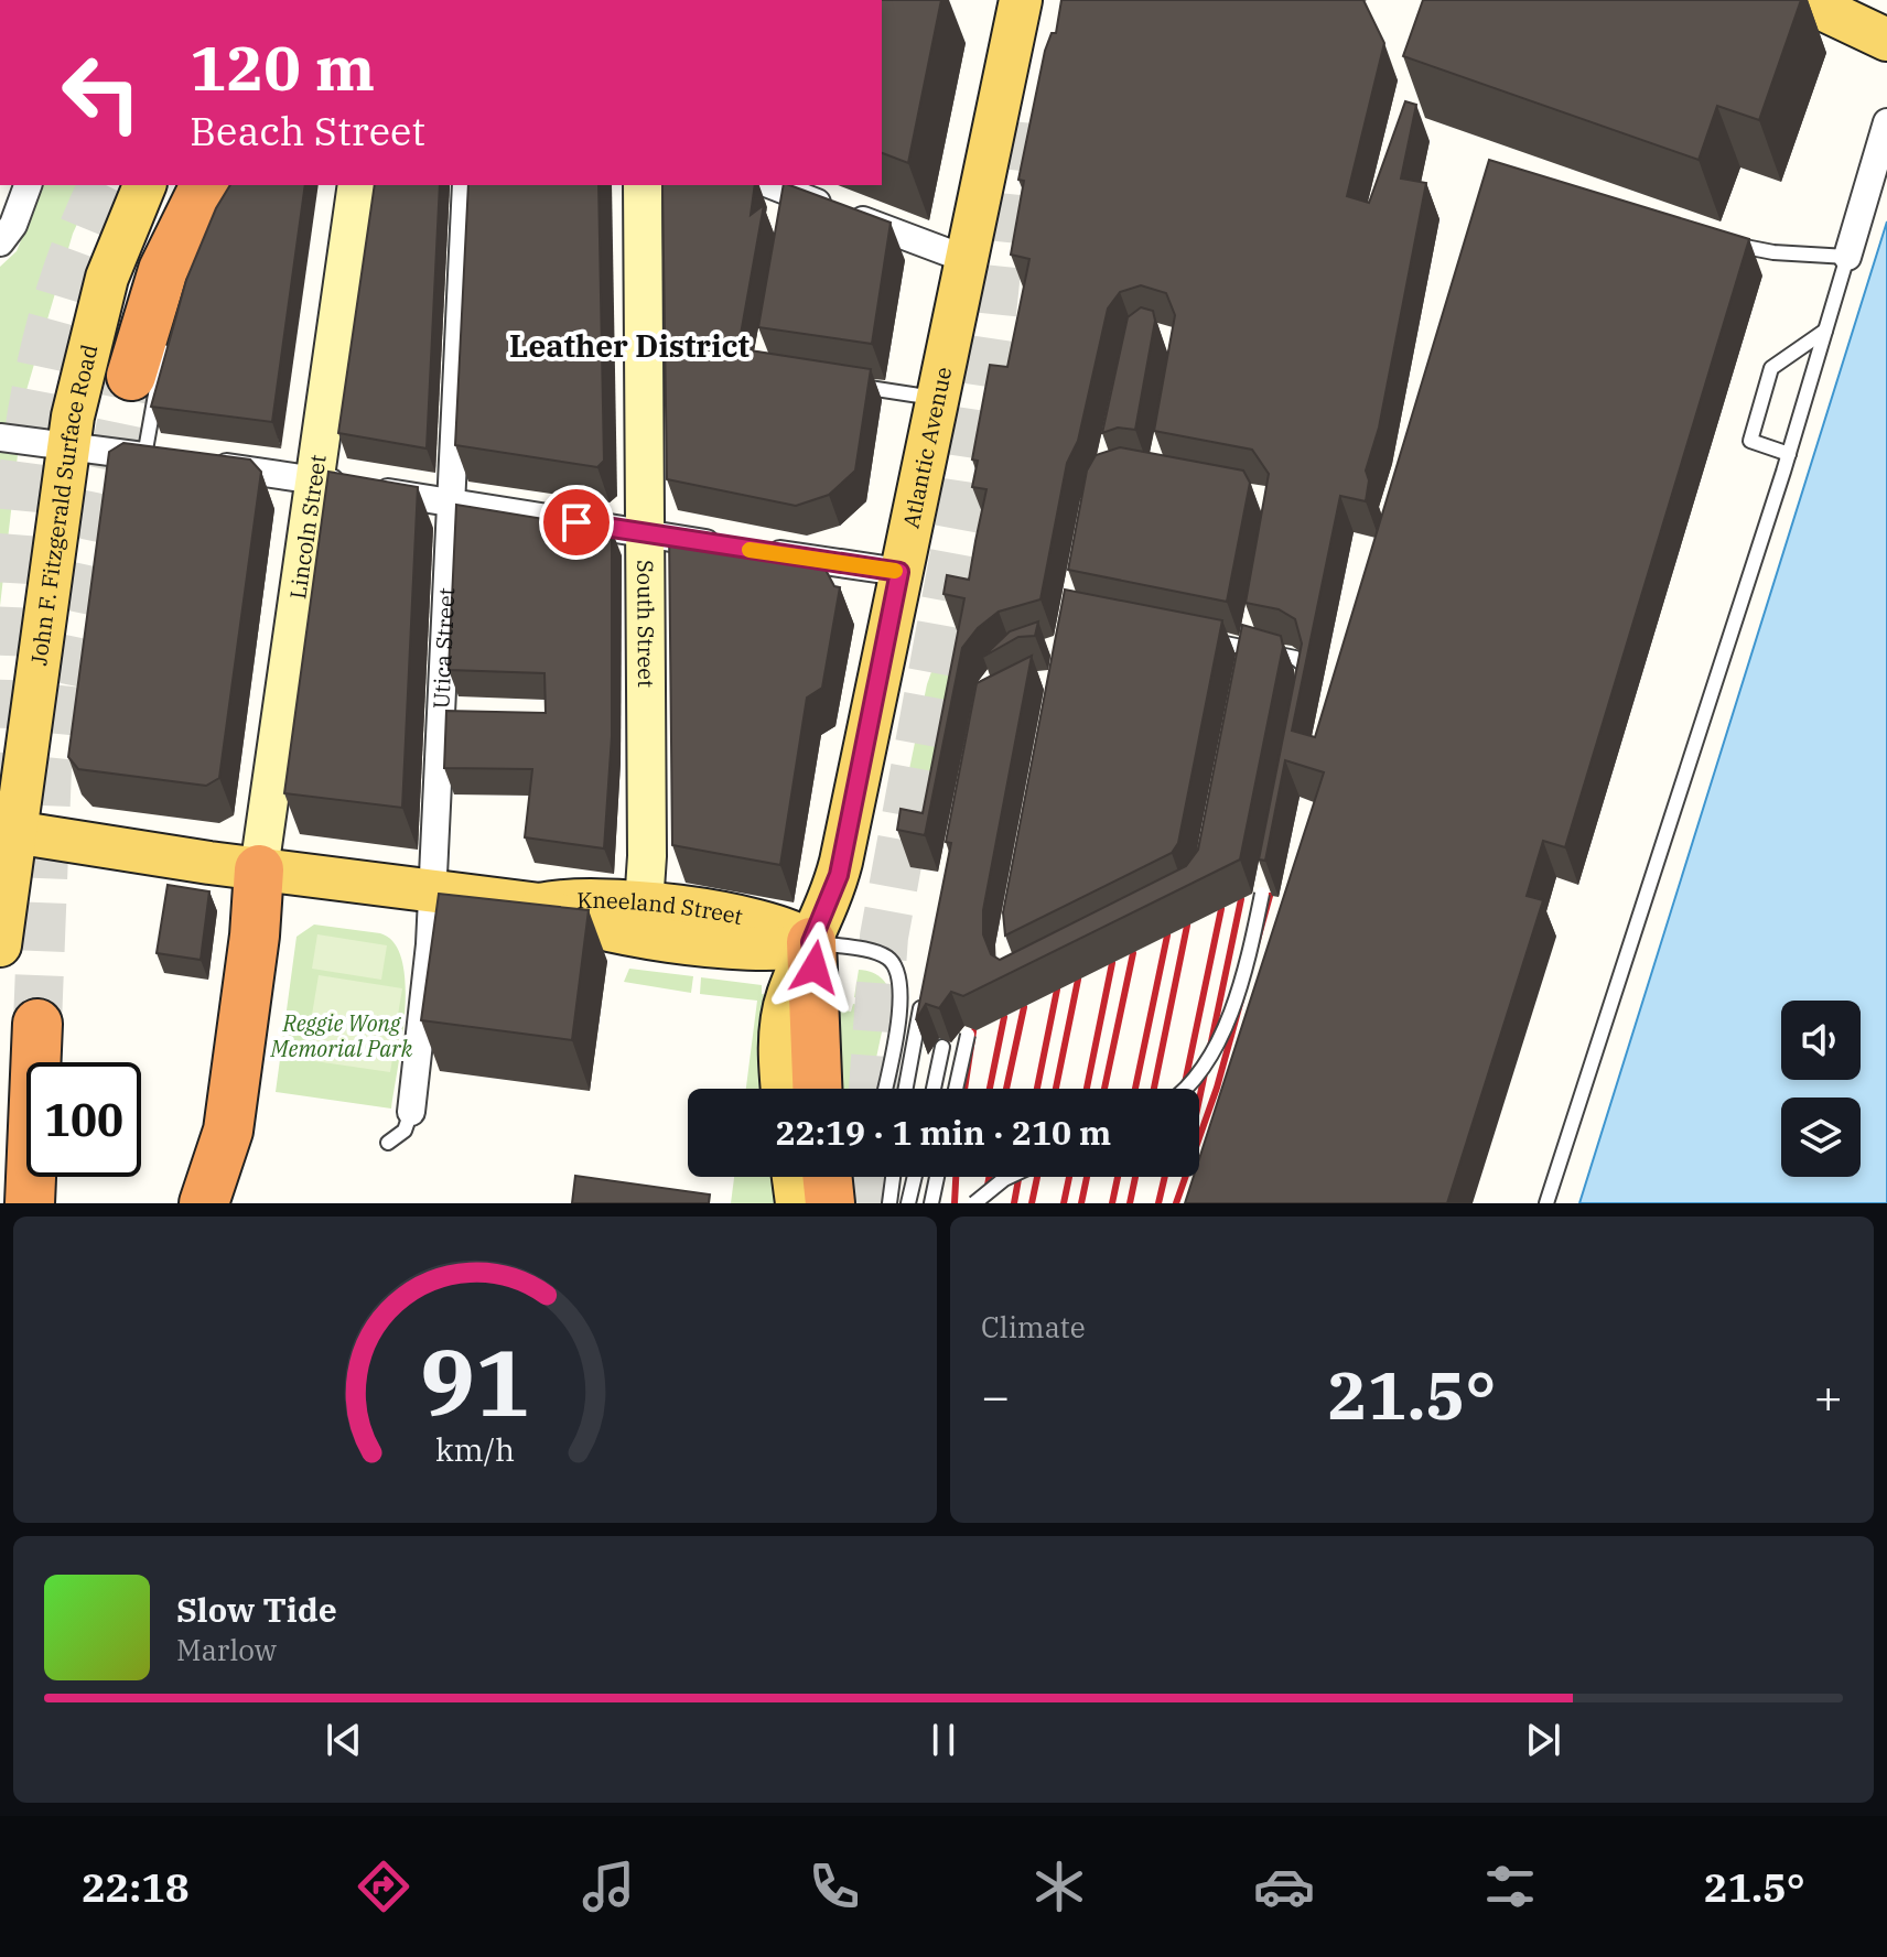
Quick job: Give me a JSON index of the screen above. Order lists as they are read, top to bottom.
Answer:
{
  "streets": {
    "main road": [
      "Atlantic Avenue",
      "John F. Fitzgerald Surface Road",
      "Lincoln Street",
      "South Street",
      "Kneeland Street"
    ],
    "street": ["Utica Street"]
  },
  "crossings": [
    ["Atlantic Avenue", "Kneeland Street"],
    ["John F. Fitzgerald Surface Road", "Kneeland Street"],
    ["Lincoln Street", "Kneeland Street"],
    ["South Street", "Kneeland Street"],
    ["Utica Street", "Kneeland Street"]
  ],
  "districts": ["Leather District"],
  "parks": ["Reggie Wong Memorial Park"],
  "page": {
    "turn": ["120 m", "Beach Street"],
    "limit": "100",
    "trip": "22:19 · 1 min · 210 m",
    "tile": "Climate",
    "heat": ["−", "21.5°", "+"],
    "song": ["Slow Tide", "Marlow"],
    "tabs": ["22:18", "21.5°"],
    "gauge": ["91", "km/h"]
  }
}
